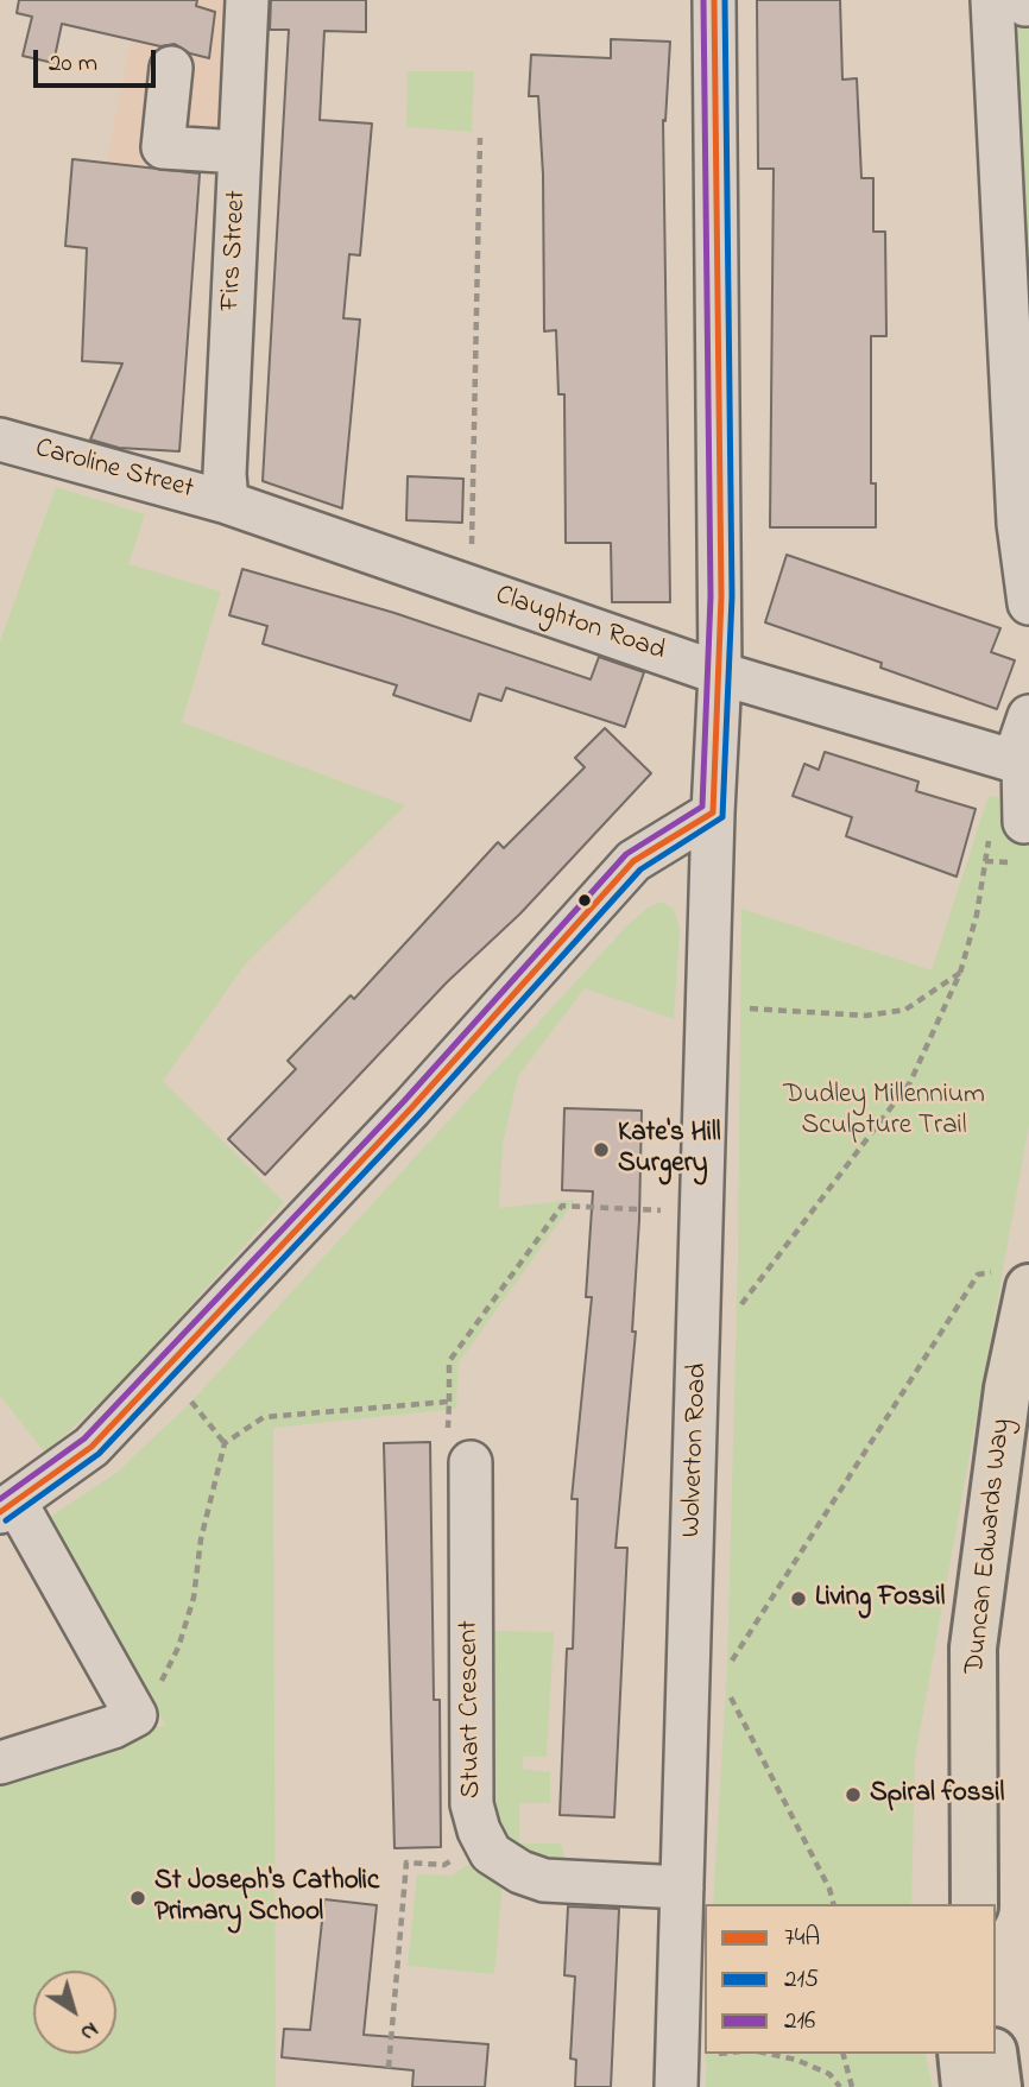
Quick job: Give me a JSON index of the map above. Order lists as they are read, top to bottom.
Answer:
{
  "streets": {
    "highway": ["Duncan Edwards Way"],
    "street": [
      "Firs Street",
      "Caroline Street",
      "Claughton Road",
      "Wolverton Road",
      "Stuart Crescent"
    ]
  },
  "crossings": [
    ["Firs Street", "Caroline Street"],
    ["Firs Street", "Claughton Road"],
    ["Caroline Street", "Claughton Road"],
    ["Claughton Road", "Wolverton Road"],
    ["Wolverton Road", "Stuart Crescent"]
  ],
  "parks": ["Dudley Millennium Sculpture Trail"],
  "places": [
    "Kate's Hill Surgery",
    "Living Fossil",
    "Spiral fossil",
    "St Joseph's Catholic Primary School"
  ],
  "lines": ["transit line 74A", "transit line 215", "transit line 216"],
  "legend": ["74A", "215", "216"],
  "scale_bar": "20 m",
  "north": "bottom right"
}
